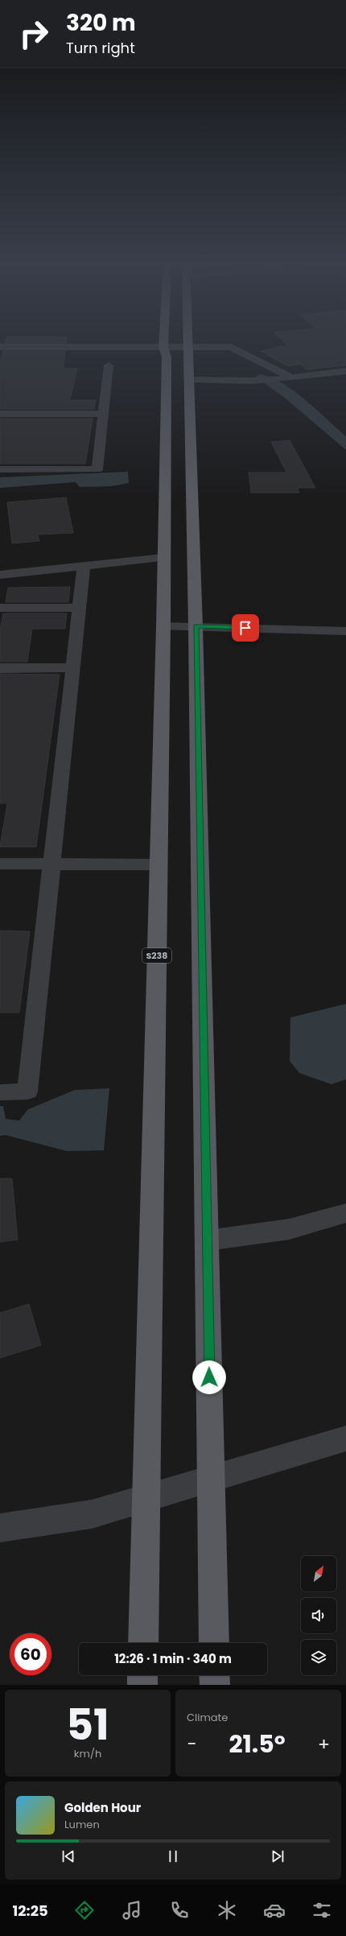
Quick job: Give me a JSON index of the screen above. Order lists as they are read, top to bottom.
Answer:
{
  "streets": {
    "main road": ["S238"]
  },
  "north": "top right",
  "page": {
    "turn": ["320 m", "Turn right"],
    "limit": "60",
    "trip": "12:26 · 1 min · 340 m",
    "tile": [
      ["51", "km/h"],
      "Climate"
    ],
    "heat": ["−", "21.5°", "+"],
    "song": ["Golden Hour", "Lumen"],
    "tabs": "12:25"
  }
}
